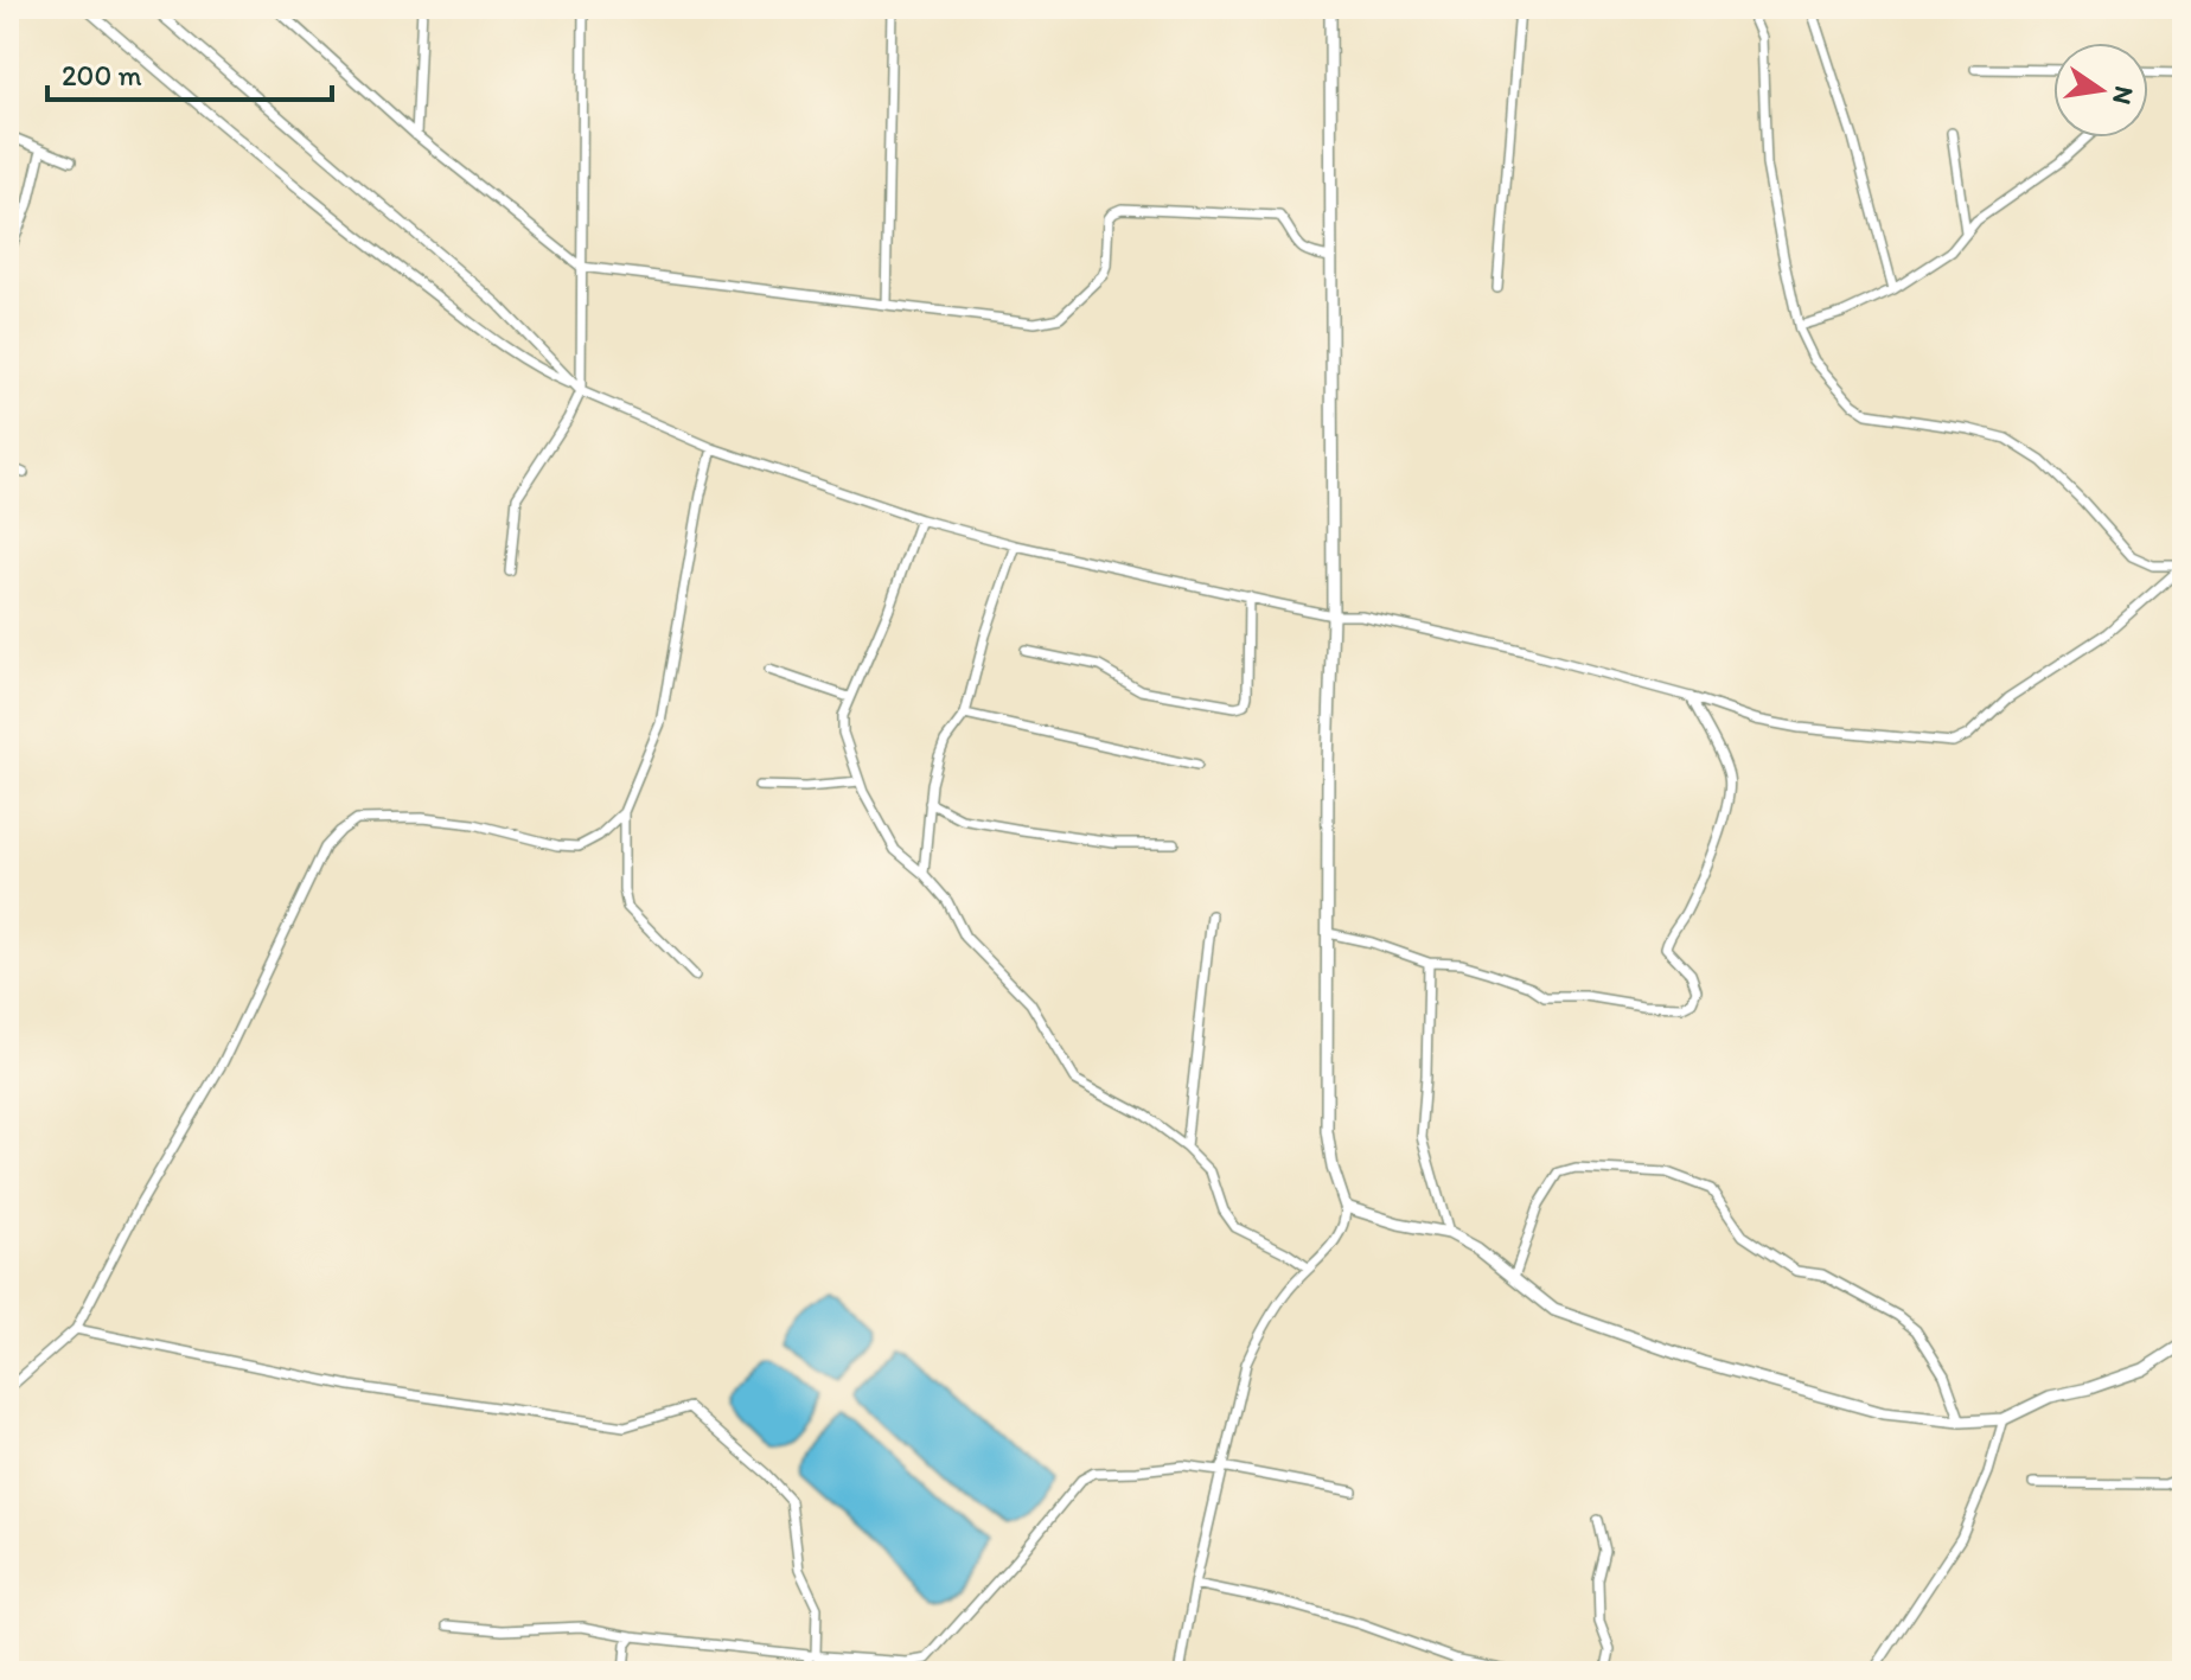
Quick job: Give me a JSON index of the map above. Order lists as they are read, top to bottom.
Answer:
{
  "scale_bar": "200 m",
  "north": "right"
}
